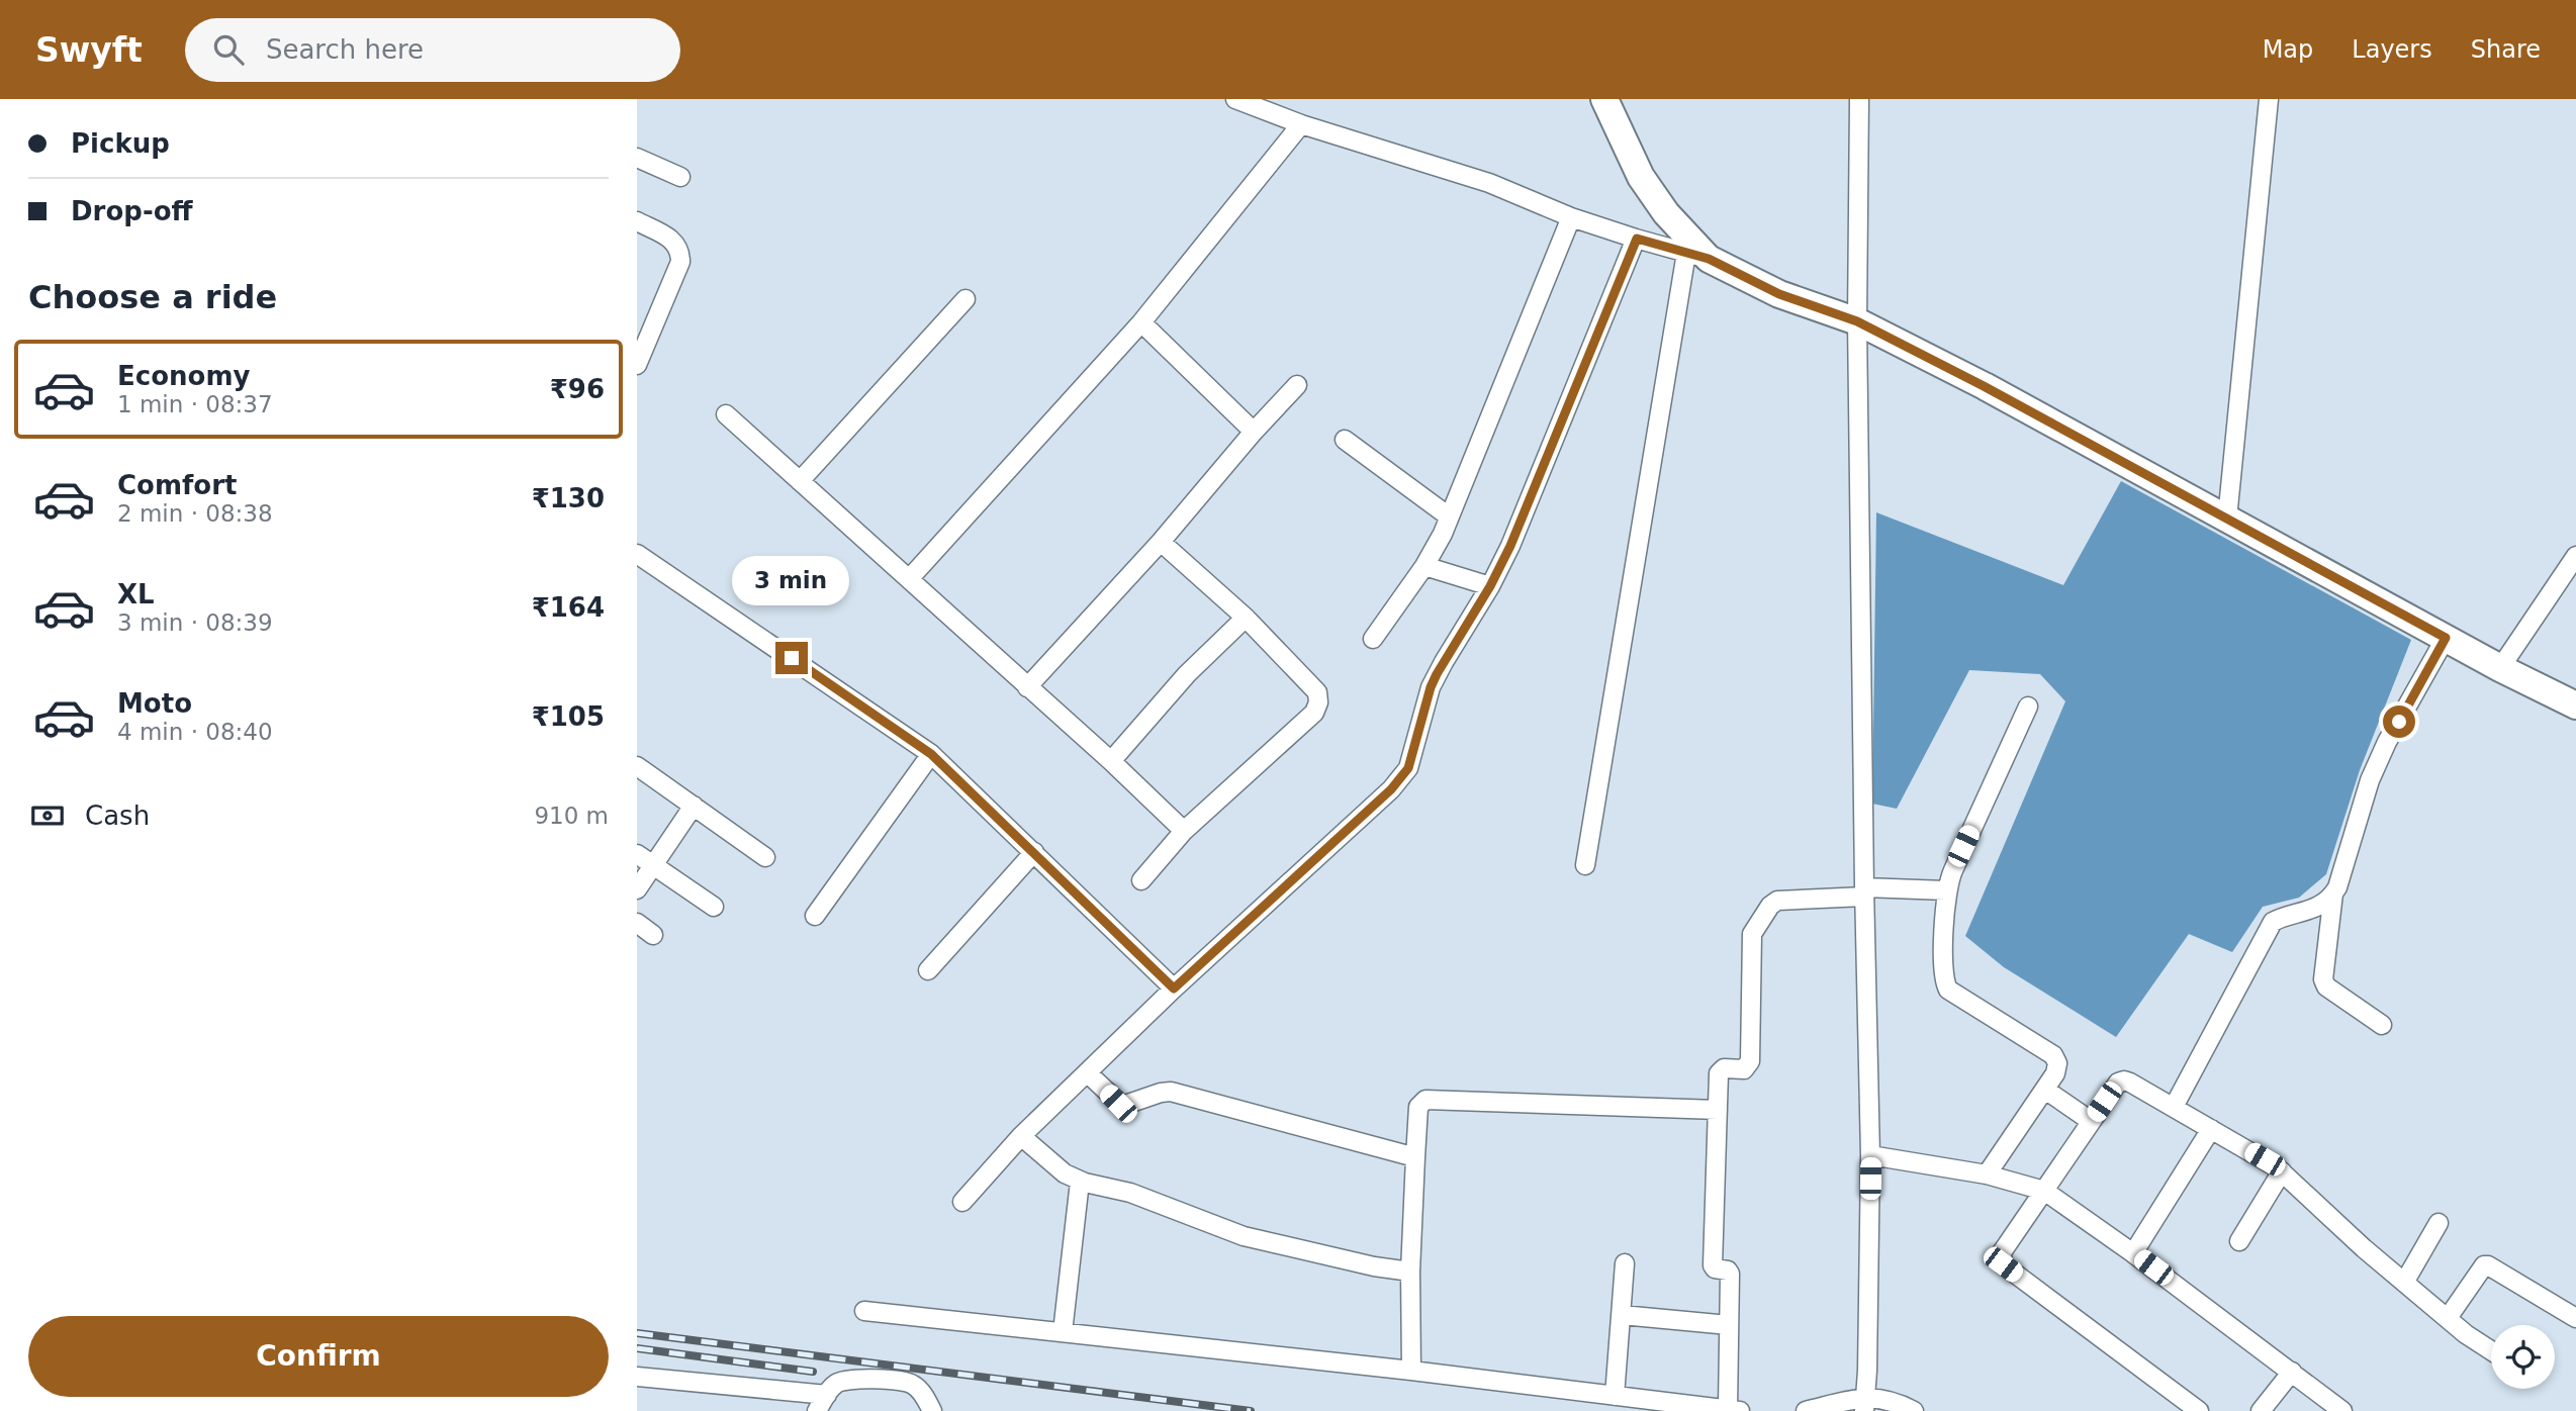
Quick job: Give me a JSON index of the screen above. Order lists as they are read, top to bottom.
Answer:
{
  "page": {
    "header": "Swyft",
    "search": "Search here",
    "nav": ["Map", "Layers", "Share"],
    "banner": ["Pickup", "Drop-off"],
    "heading": "Choose a ride",
    "list": [
      {
        "name": "Economy",
        "note": "1 min · 08:37",
        "value": "₹96"
      },
      {
        "name": "Comfort",
        "note": "2 min · 08:38",
        "value": "₹130"
      },
      {
        "name": "XL",
        "note": "3 min · 08:39",
        "value": "₹164"
      },
      {
        "name": "Moto",
        "note": "4 min · 08:40",
        "value": "₹105"
      }
    ],
    "bubble": "3 min",
    "pay": ["Cash", "910 m"],
    "buttons": "Confirm"
  }
}
